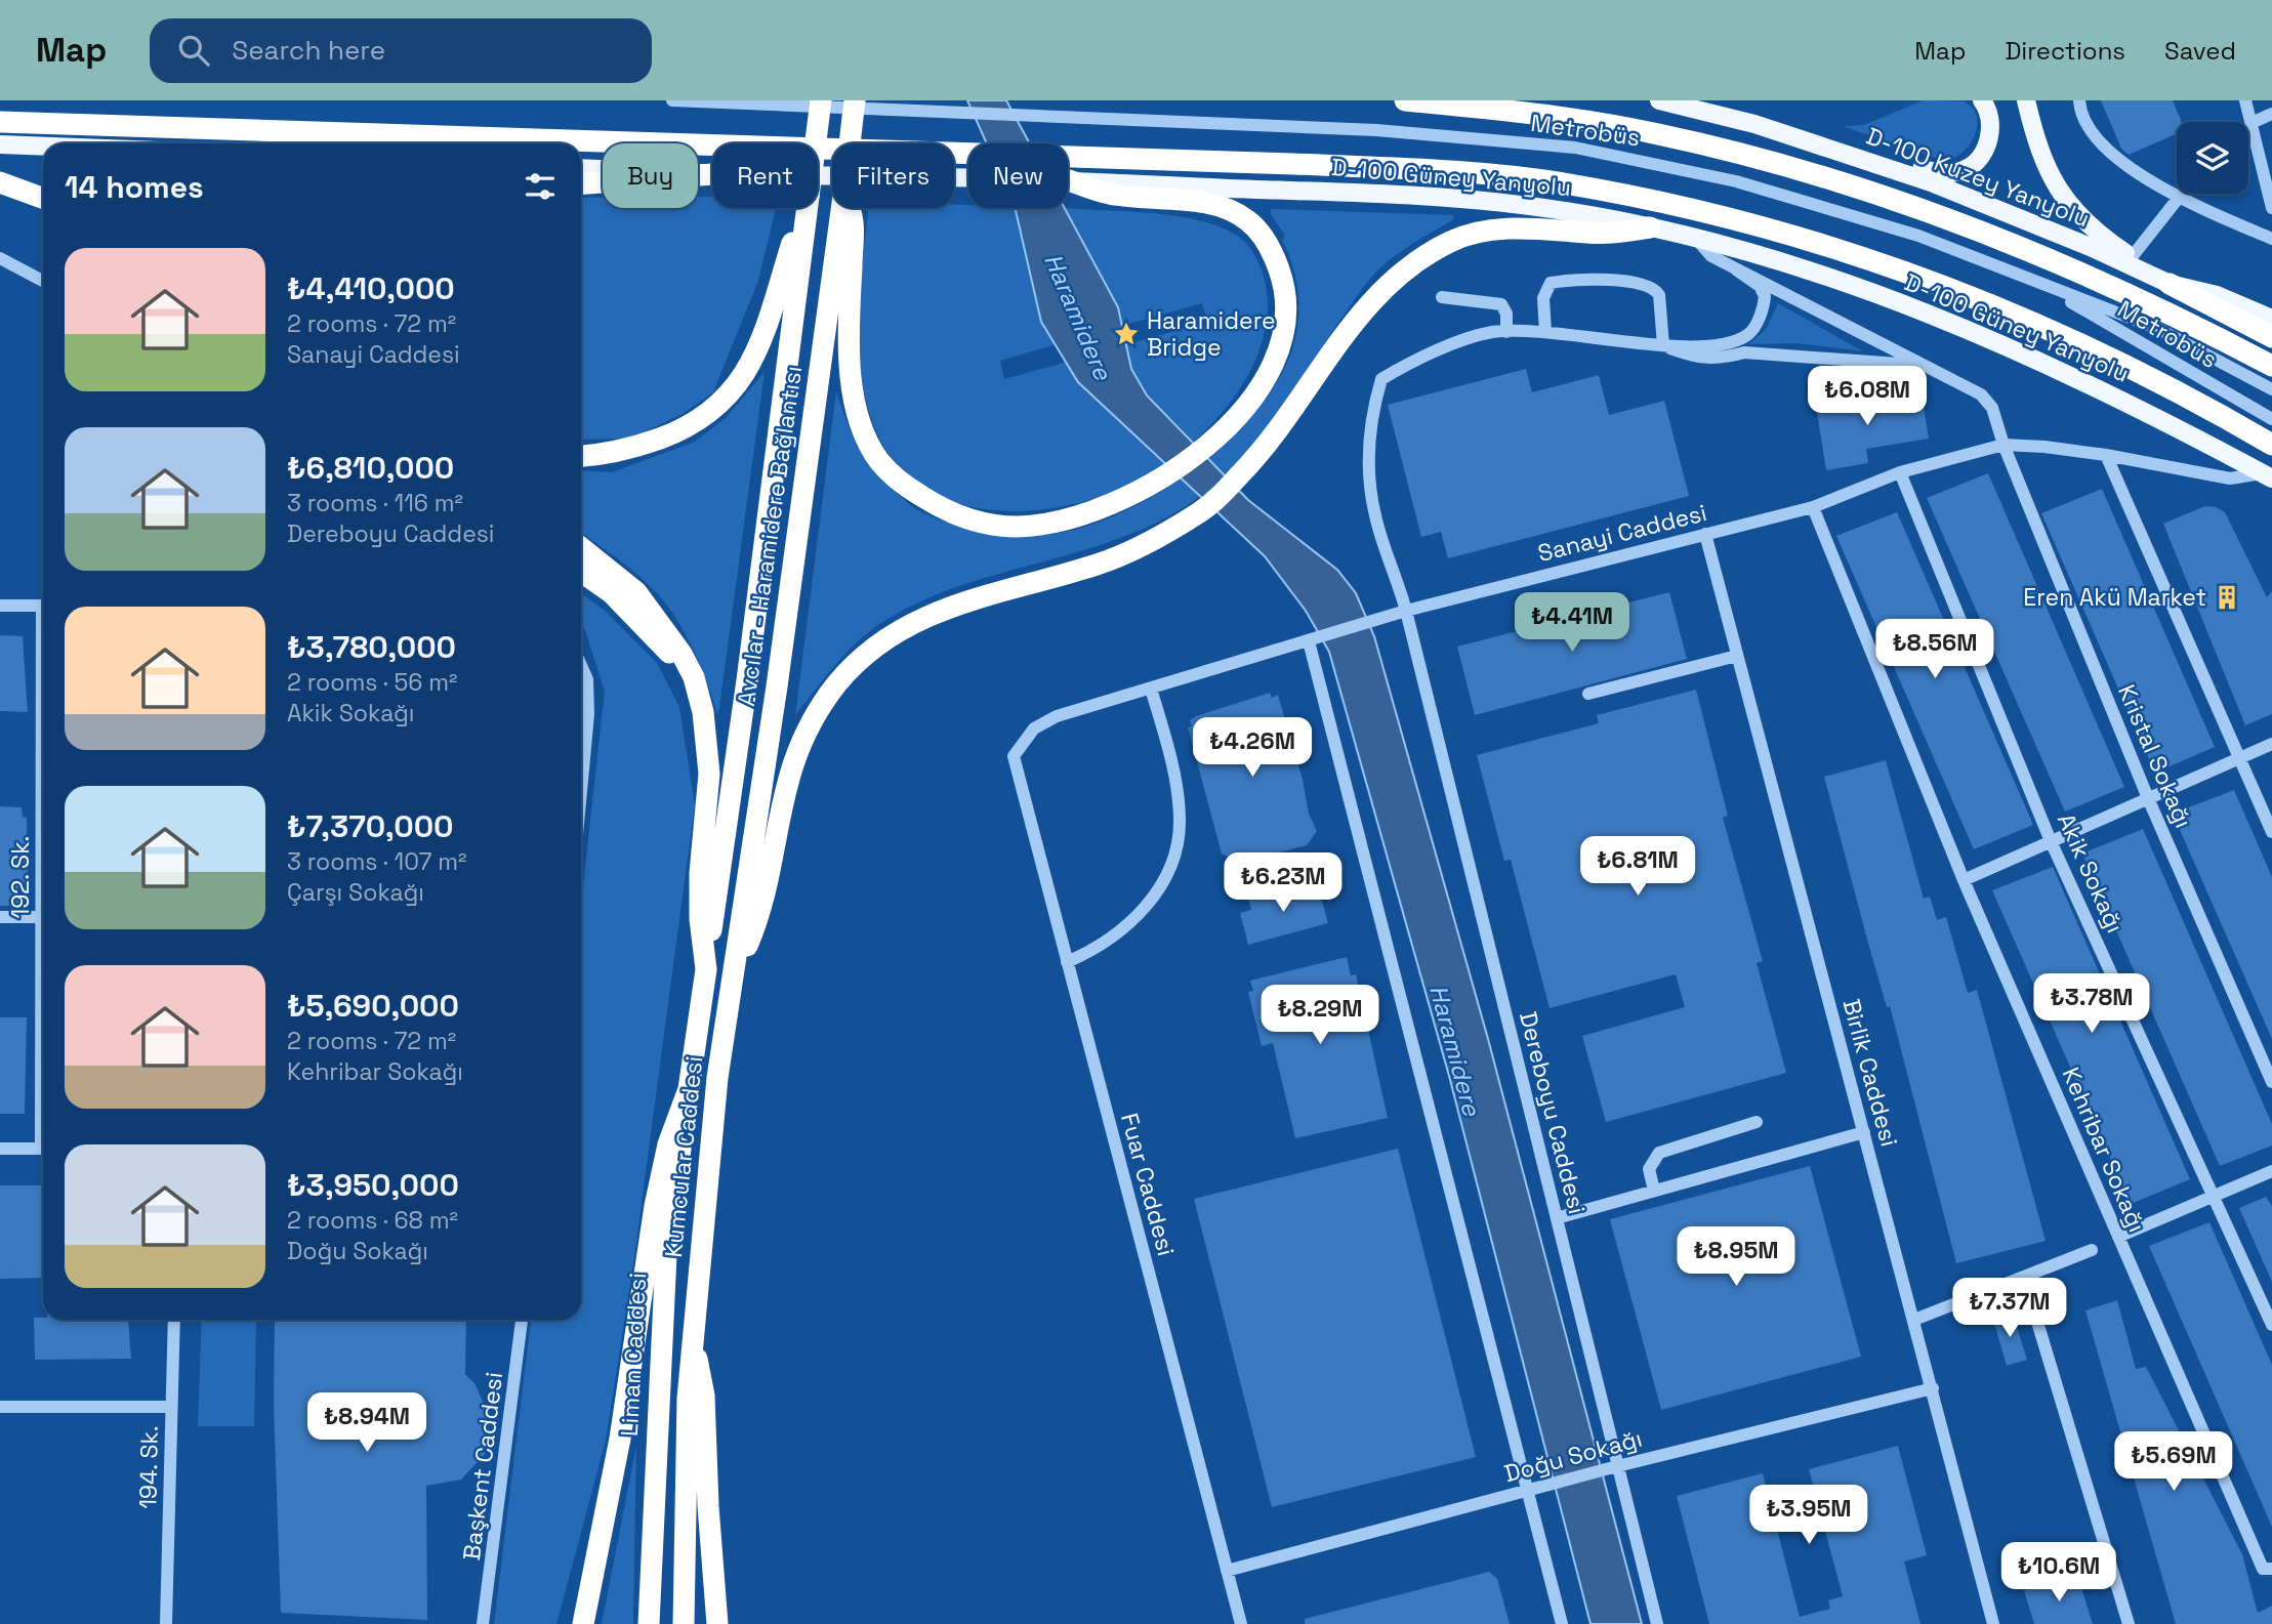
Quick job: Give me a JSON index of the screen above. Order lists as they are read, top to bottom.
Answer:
{
  "streets": {
    "highway": ["Avcılar - Haramidere Bağlantısı", "Kumcular Caddesi", "Liman Caddesi"],
    "main road": ["D-100 Güney Yanyolu", "D-100 Kuzey Yanyolu"],
    "street": [
      "Metrobüs",
      "Sanayi Caddesi",
      "Kristal Sokağı",
      "Akik Sokağı",
      "192. Sk.",
      "Birlik Caddesi",
      "Dereboyu Caddesi",
      "Kehribar Sokağı",
      "Fuar Caddesi",
      "Doğu Sokağı",
      "Başkent Caddesi",
      "194. Sk."
    ]
  },
  "crossings": [
    ["D-100 Güney Yanyolu", "Sanayi Caddesi"],
    ["Sanayi Caddesi", "Kristal Sokağı"],
    ["Sanayi Caddesi", "Akik Sokağı"],
    ["Sanayi Caddesi", "Birlik Caddesi"],
    ["Sanayi Caddesi", "Dereboyu Caddesi"],
    ["Sanayi Caddesi", "Kehribar Sokağı"],
    ["Sanayi Caddesi", "Fuar Caddesi"],
    ["Avcılar - Haramidere Bağlantısı", "Kumcular Caddesi"],
    ["Birlik Caddesi", "Doğu Sokağı"],
    ["Dereboyu Caddesi", "Doğu Sokağı"],
    ["Fuar Caddesi", "Doğu Sokağı"]
  ],
  "water": ["Haramidere"],
  "places": {
    "place": ["Haramidere Bridge"],
    "building": ["Eren Akü Market"]
  },
  "page": {
    "header": "Map",
    "search": "Search here",
    "nav": ["Map", "Directions", "Saved"],
    "chip": [
      "Buy",
      "Rent",
      "Filters",
      "New"
    ],
    "heading": "14 homes",
    "list": [
      {
        "name": "₺4,410,000",
        "note": "2 rooms · 72 m² · Sanayi Caddesi"
      },
      {
        "name": "₺6,810,000",
        "note": "3 rooms · 116 m² · Dereboyu Caddesi"
      },
      {
        "name": "₺3,780,000",
        "note": "2 rooms · 56 m² · Akik Sokağı"
      },
      {
        "name": "₺7,370,000",
        "note": "3 rooms · 107 m² · Çarşı Sokağı"
      },
      {
        "name": "₺5,690,000",
        "note": "2 rooms · 72 m² · Kehribar Sokağı"
      },
      {
        "name": "₺3,950,000",
        "note": "2 rooms · 68 m² · Doğu Sokağı"
      }
    ],
    "price": [
      "₺6.08M",
      "₺4.41M",
      "₺8.56M",
      "₺4.26M",
      "₺6.81M",
      "₺6.23M",
      "₺3.78M",
      "₺8.29M",
      "₺8.95M",
      "₺7.37M",
      "₺8.94M",
      "₺5.69M",
      "₺3.95M",
      "₺10.6M"
    ]
  }
}
